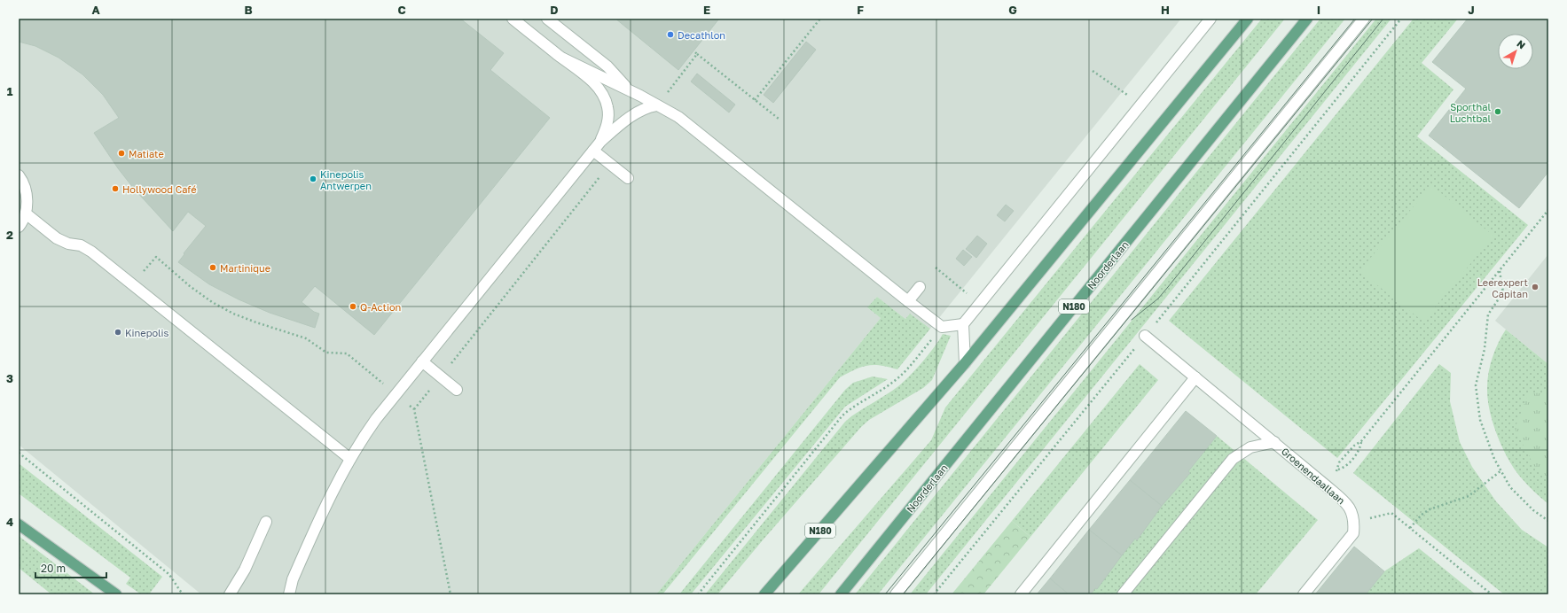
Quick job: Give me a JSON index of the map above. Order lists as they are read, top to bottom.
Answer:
{
  "streets": {
    "main road": ["Noorderlaan", "N180"],
    "street": ["Groenendaallaan"]
  },
  "places": [
    "Decathlon",
    "Sporthal Luchtbal",
    "Matiate",
    "Kinepolis Antwerpen",
    "Hollywood Café",
    "Martinique",
    "Leerexpert Capitan",
    "Q-Action",
    "Kinepolis"
  ],
  "scale_bar": "20 m",
  "north": "top right",
  "grid": {
    "columns": [
      "A",
      "B",
      "C",
      "D",
      "E",
      "F",
      "G",
      "H",
      "I",
      "J"
    ],
    "rows": [
      "1",
      "2",
      "3",
      "4"
    ]
  }
}
